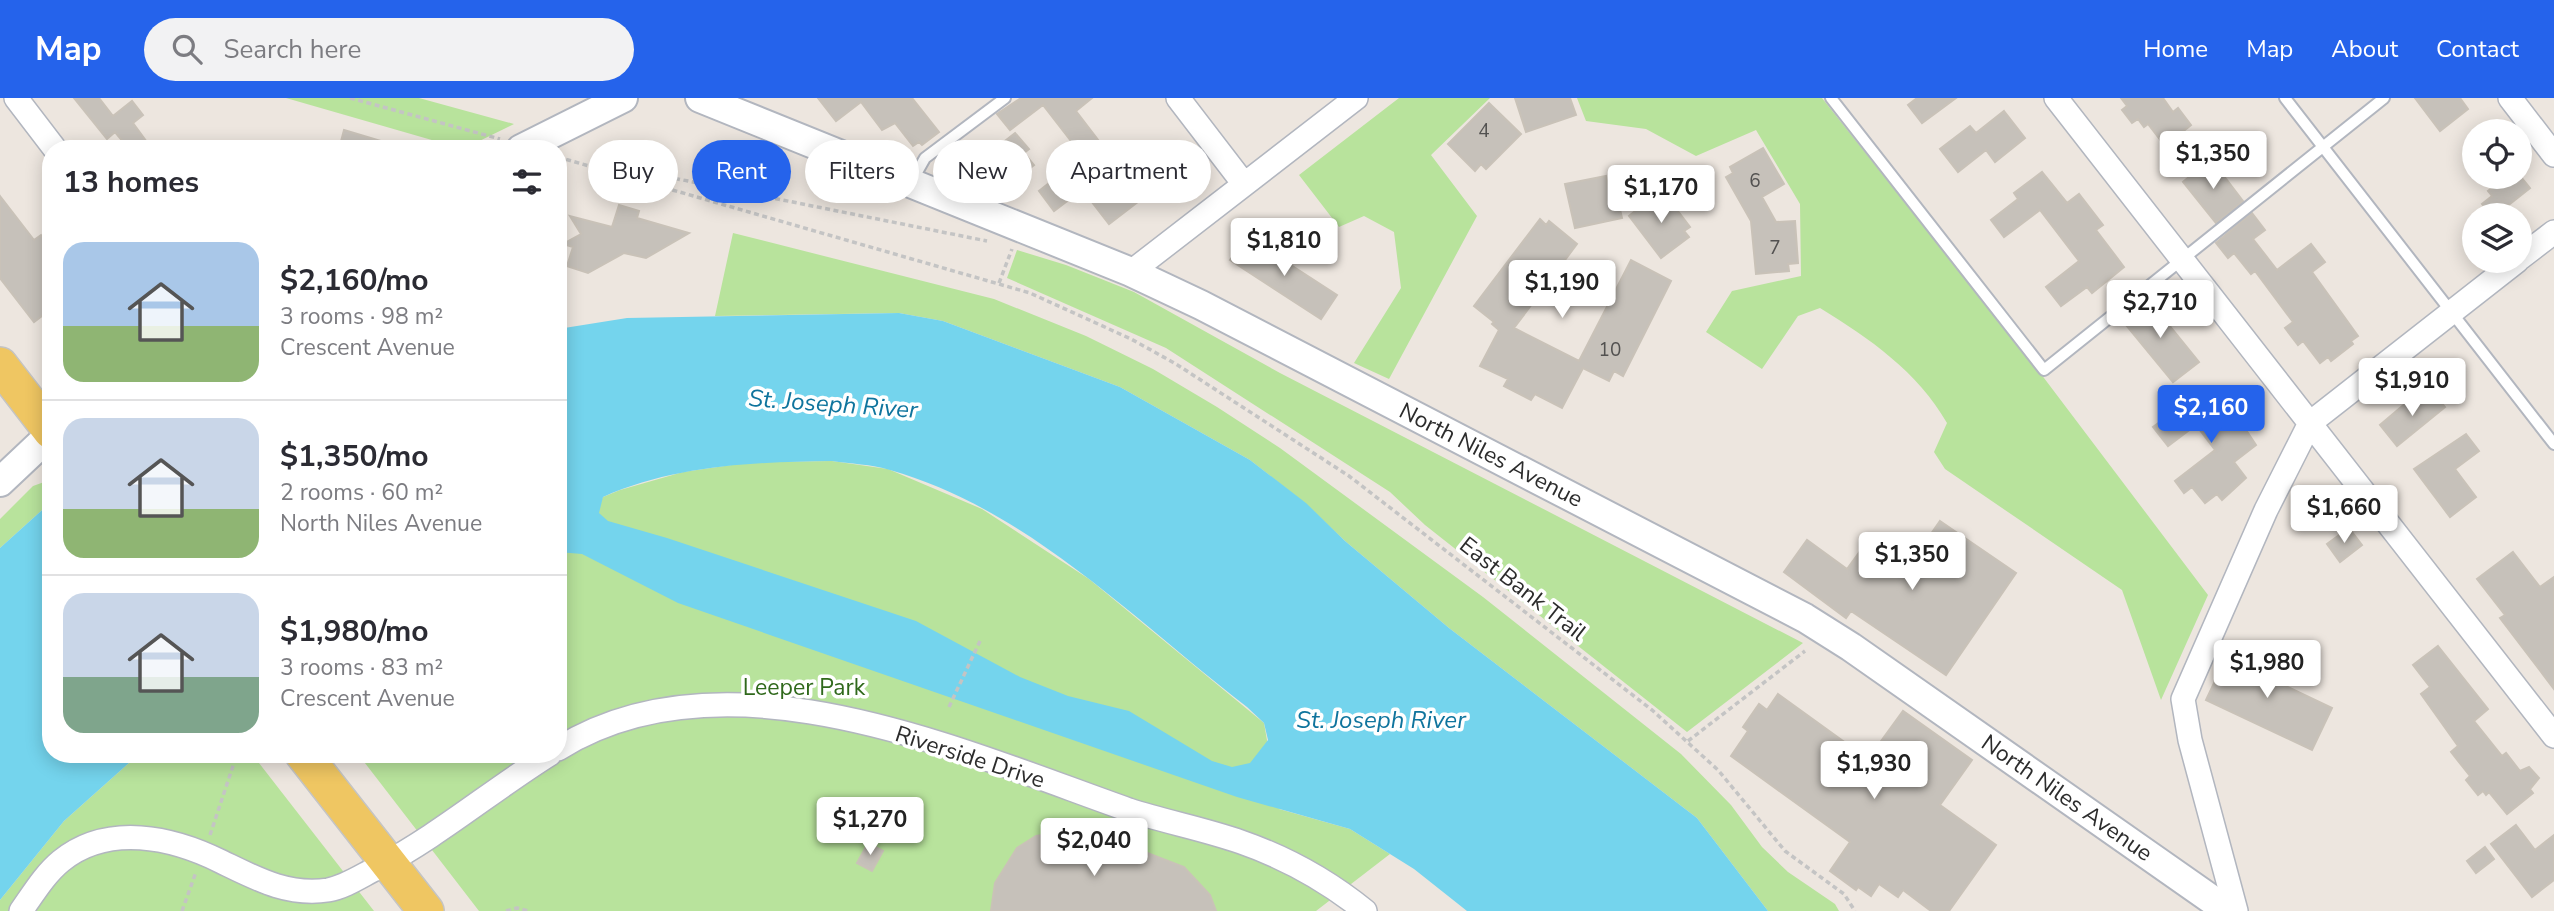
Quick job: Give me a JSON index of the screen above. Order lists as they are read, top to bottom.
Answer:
{
  "streets": {
    "street": ["North Niles Avenue", "Riverside Drive"],
    "path": ["East Bank Trail"]
  },
  "water": ["St. Joseph River"],
  "parks": ["Leeper Park"],
  "house_numbers": [
    "4",
    "6",
    "7",
    "10"
  ],
  "page": {
    "header": "Map",
    "search": "Search here",
    "nav": [
      "Home",
      "Map",
      "About",
      "Contact"
    ],
    "price": [
      "$1,350",
      "$1,170",
      "$1,810",
      "$1,190",
      "$2,710",
      "$1,910",
      "$2,160",
      "$1,660",
      "$1,350",
      "$1,980",
      "$1,930",
      "$1,270",
      "$2,040"
    ],
    "chip": [
      "Buy",
      "Rent",
      "Filters",
      "New",
      "Apartment"
    ],
    "heading": "13 homes",
    "list": [
      {
        "name": "$2,160/mo",
        "note": "3 rooms · 98 m² · Crescent Avenue"
      },
      {
        "name": "$1,350/mo",
        "note": "2 rooms · 60 m² · North Niles Avenue"
      },
      {
        "name": "$1,980/mo",
        "note": "3 rooms · 83 m² · Crescent Avenue"
      }
    ]
  }
}
